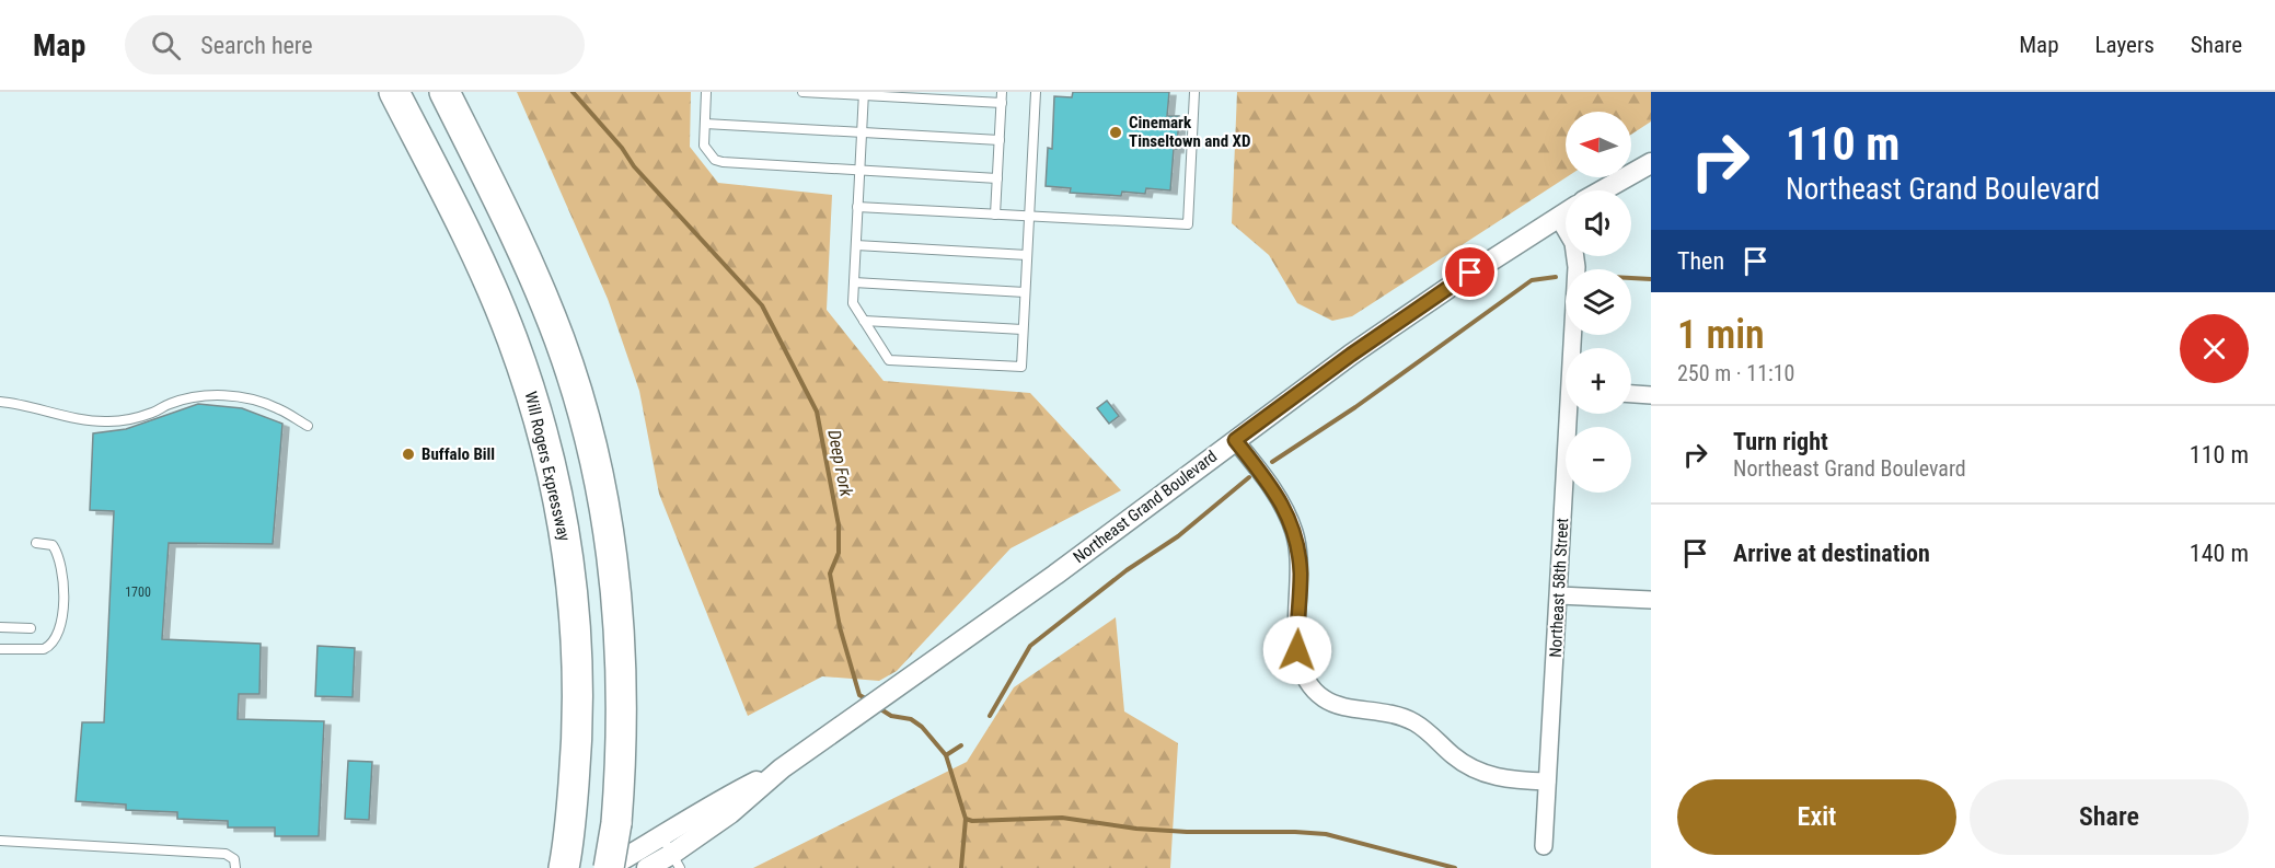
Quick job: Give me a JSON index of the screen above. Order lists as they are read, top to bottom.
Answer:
{
  "streets": {
    "highway": ["Will Rogers Expressway"],
    "street": ["Northeast Grand Boulevard", "Northeast 58th Street"]
  },
  "crossings": [
    ["Northeast Grand Boulevard", "Northeast 58th Street"]
  ],
  "water": ["Deep Fork"],
  "places": ["Cinemark Tinseltown and XD", "Buffalo Bill"],
  "house_numbers": ["1700"],
  "north": "left",
  "page": {
    "header": "Map",
    "search": "Search here",
    "nav": ["Map", "Layers", "Share"],
    "turn": ["110 m", "Northeast Grand Boulevard"],
    "map_buttons": ["+", "−"],
    "then": "Then",
    "heading": ["1 min", "250 m · 11:10"],
    "list": [
      {
        "name": "Turn right",
        "note": "Northeast Grand Boulevard",
        "value": "110 m"
      },
      {
        "name": "Arrive at destination",
        "value": "140 m"
      }
    ],
    "buttons": ["Exit", "Share"]
  }
}
